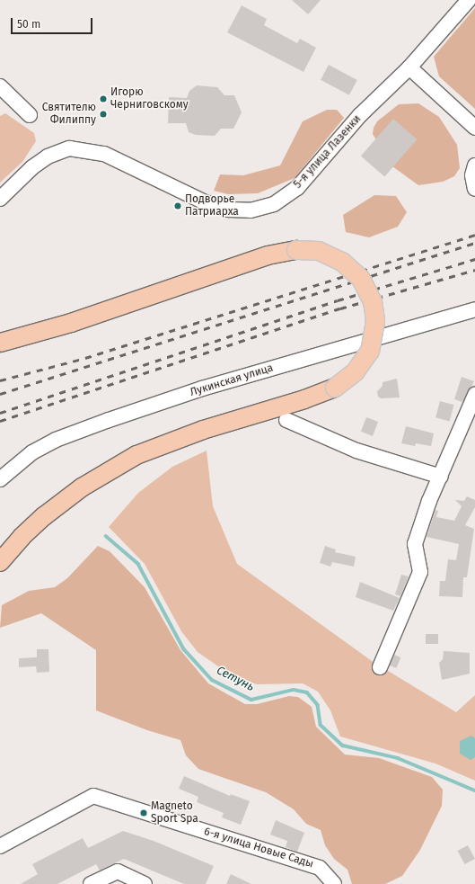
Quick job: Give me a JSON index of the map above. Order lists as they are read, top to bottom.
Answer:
{
  "streets": {
    "street": ["5-я улица Лазенки", "Лукинская улица", "6-я улица Новые Сады"]
  },
  "water": ["Сетунь"],
  "places": [
    "Игорю Черниговскому",
    "Святителю Филиппу",
    "Подворье Патриарха",
    "Magneto Sport Spa"
  ],
  "scale_bar": "50 m"
}
